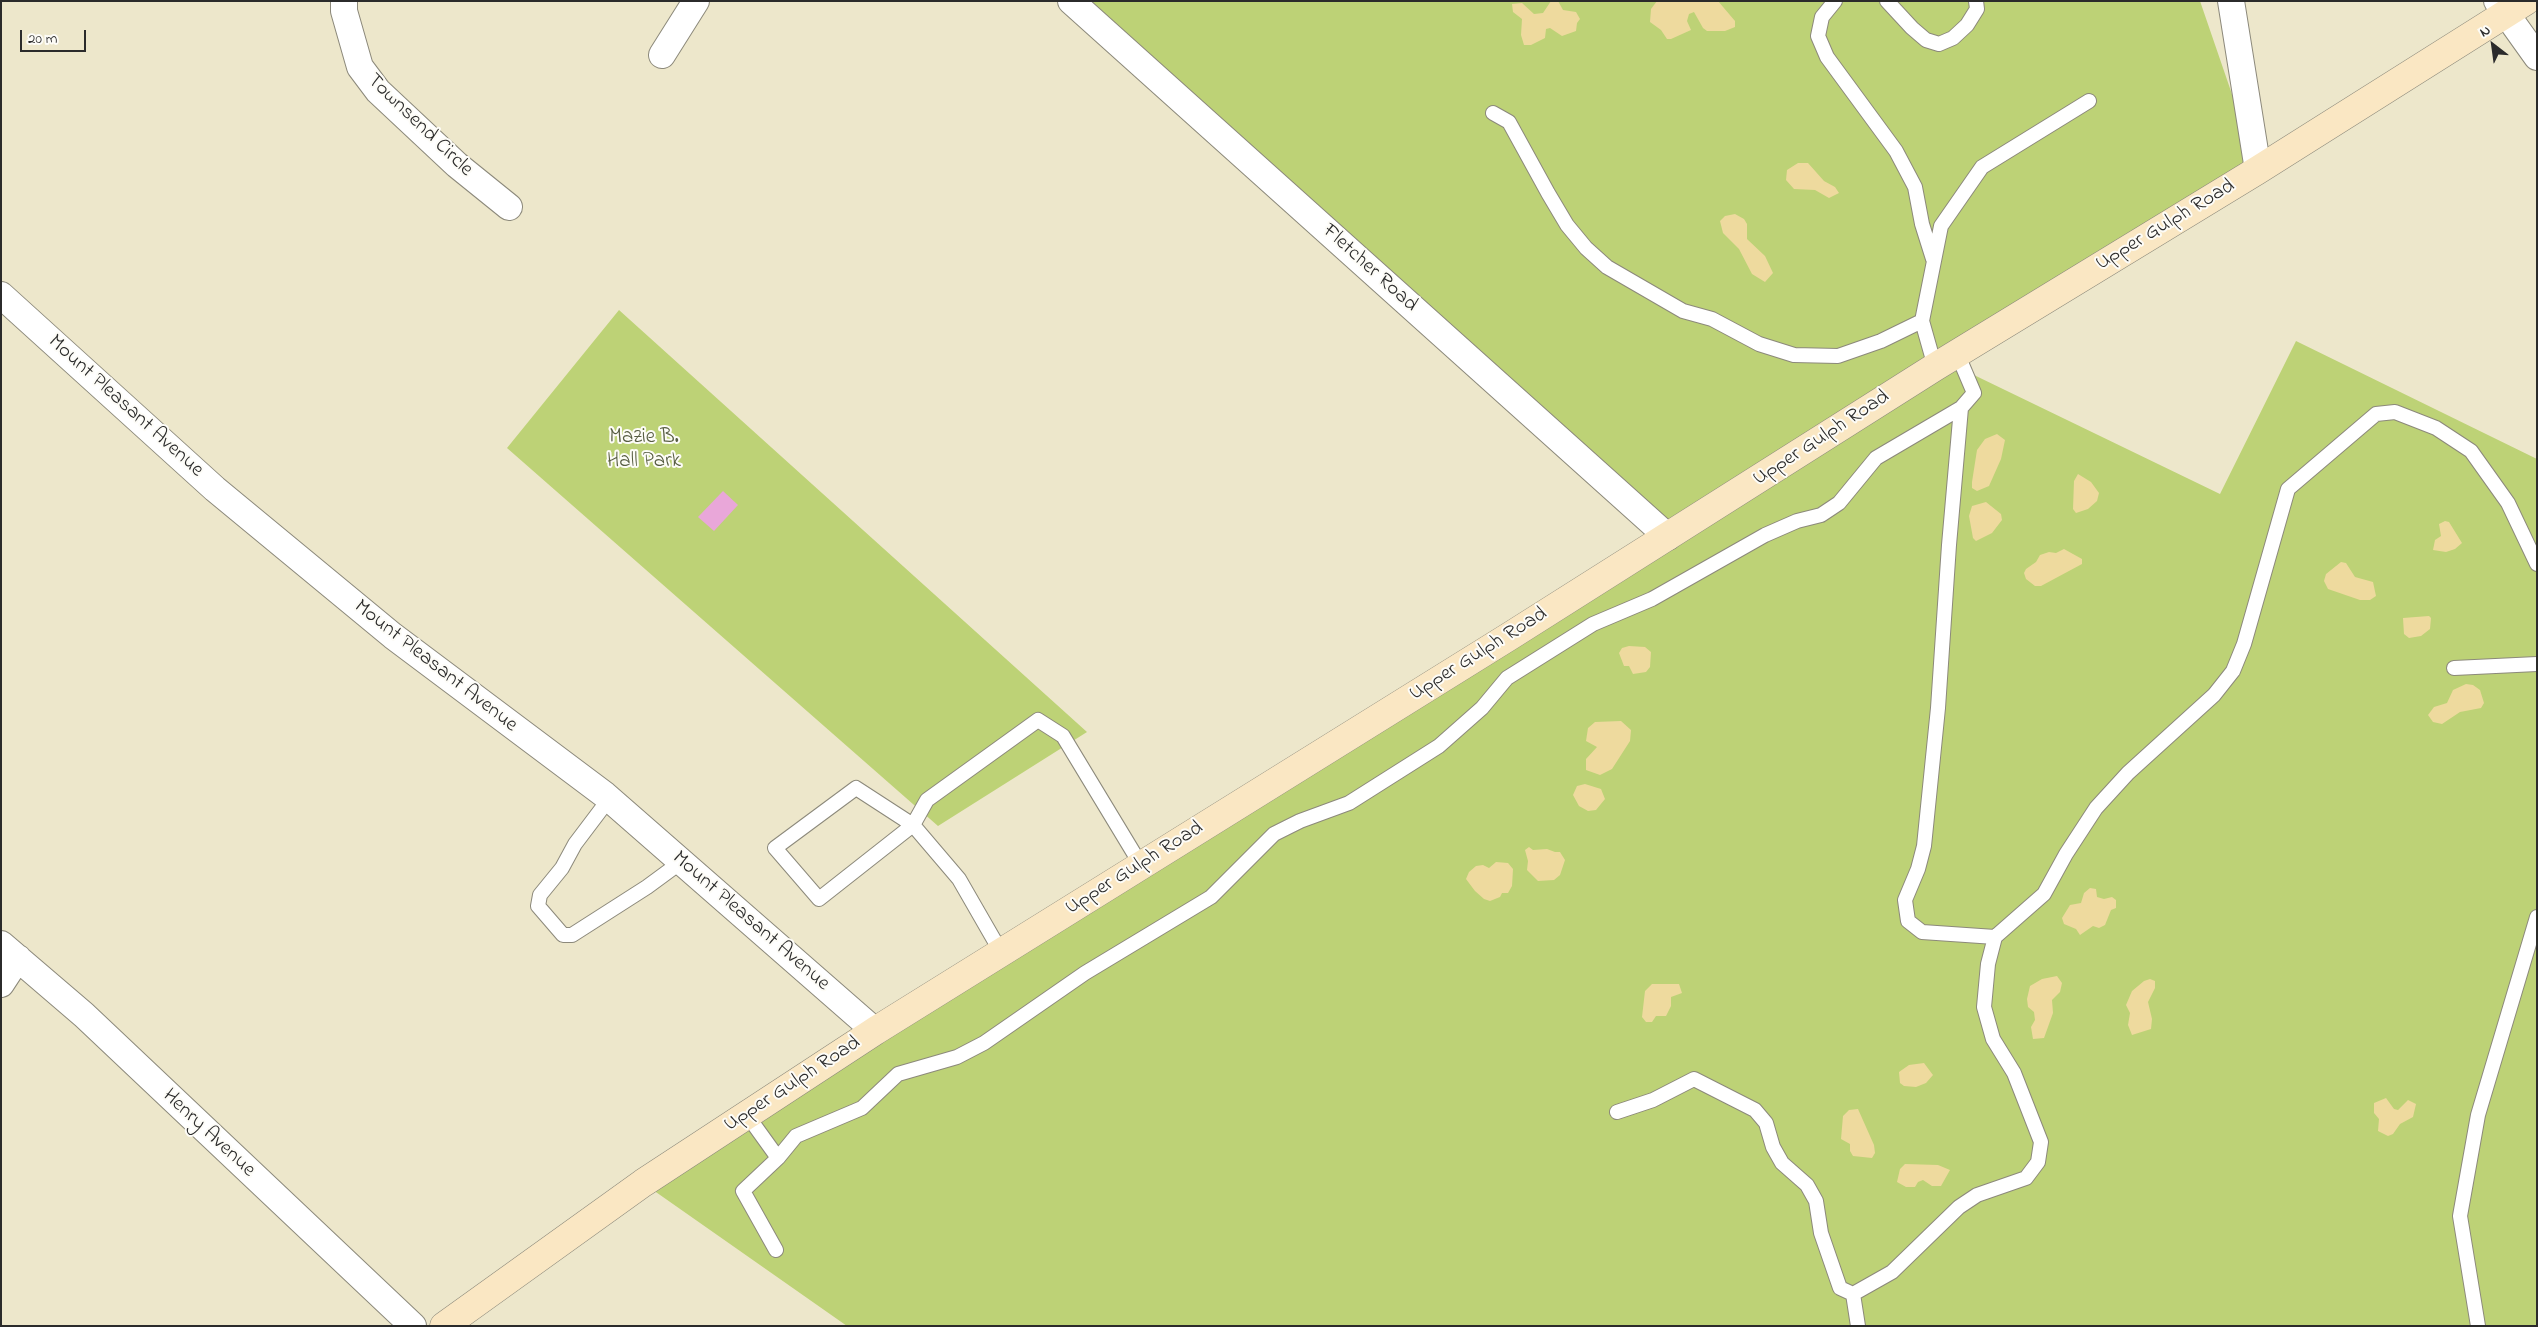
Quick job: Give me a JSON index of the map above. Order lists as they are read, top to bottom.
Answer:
{
  "streets": {
    "street": [
      "Townsend Circle",
      "Upper Gulph Road",
      "Fletcher Road",
      "Mount Pleasant Avenue",
      "Henry Avenue"
    ]
  },
  "crossings": [
    ["Upper Gulph Road", "Fletcher Road"],
    ["Upper Gulph Road", "Mount Pleasant Avenue"]
  ],
  "parks": ["Mazie B. Hall Park"],
  "scale_bar": "20 m",
  "north": "top left"
}
